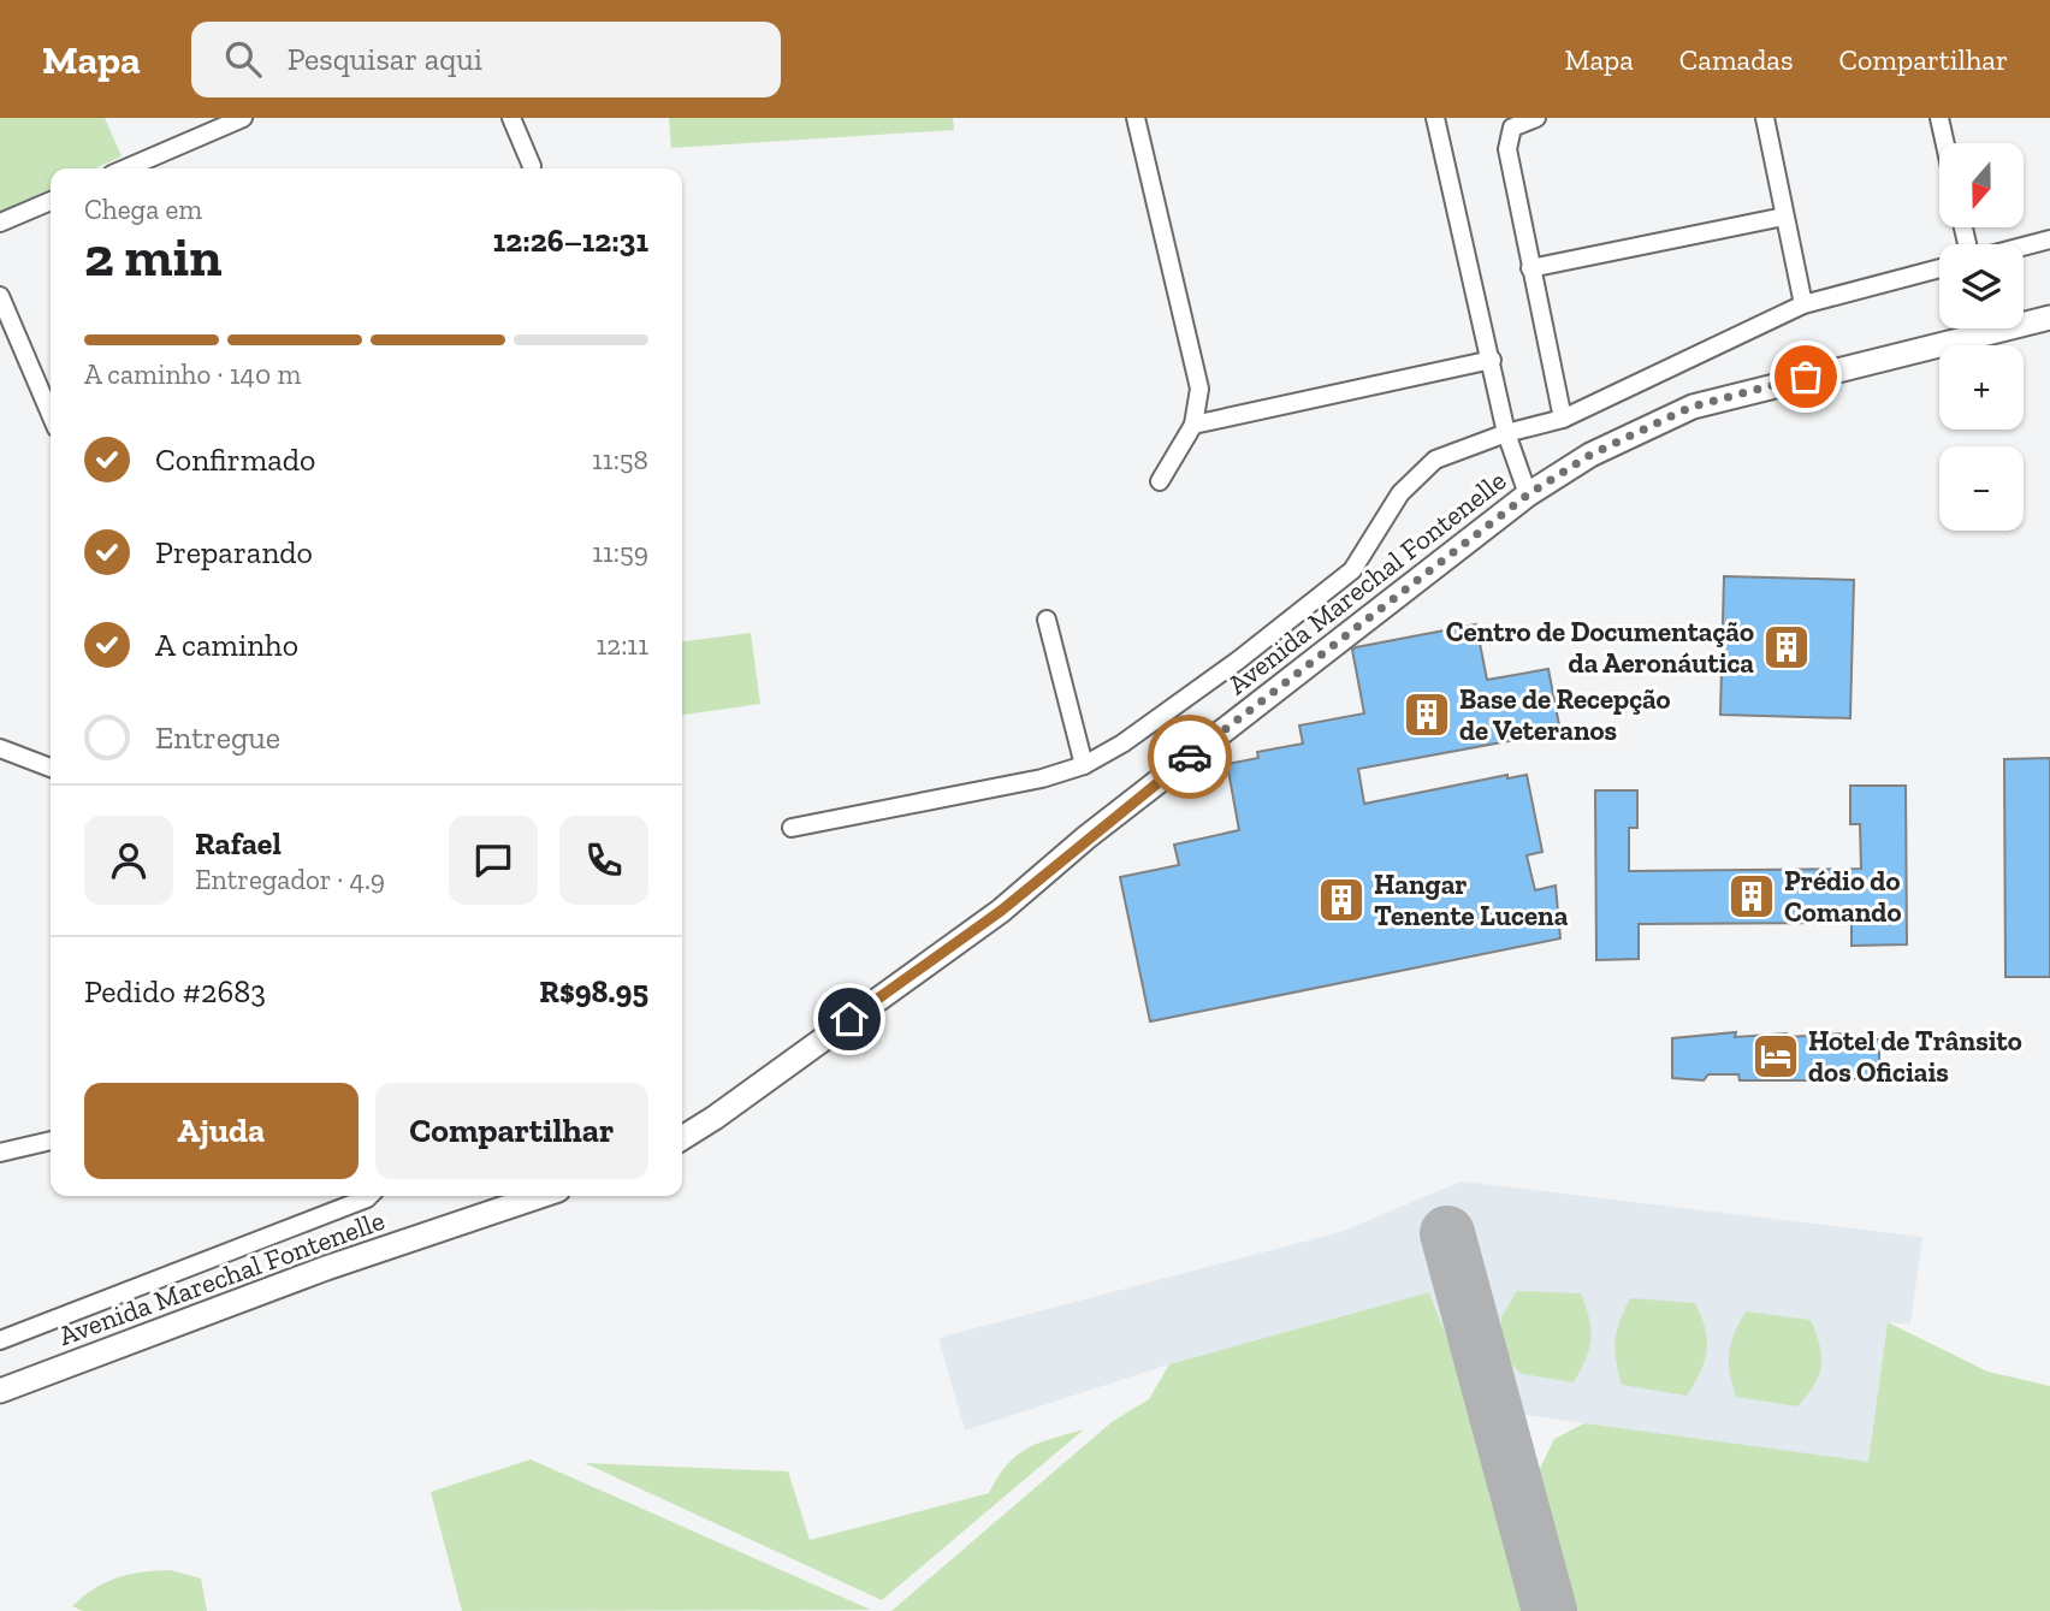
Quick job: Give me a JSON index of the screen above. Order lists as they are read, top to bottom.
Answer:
{
  "streets": {
    "main road": ["Avenida Marechal Fontenelle"]
  },
  "places": {
    "building": [
      "Centro de Documentação da Aeronáutica",
      "Base de Recepção de Veteranos",
      "Prédio do Comando",
      "Hangar Tenente Lucena"
    ],
    "hotel": ["Hotel de Trânsito dos Oficiais"]
  },
  "north": "bottom",
  "page": {
    "header": "Mapa",
    "search": "Pesquisar aqui",
    "nav": ["Mapa", "Camadas", "Compartilhar"],
    "map_buttons": ["+", "−"],
    "heading": ["2 min", "Chega em", "12:26–12:31"],
    "panel": [
      "Rafael",
      "Entregador · 4.9",
      "Pedido #2683",
      "R$98.95"
    ],
    "bar": "A caminho · 140 m",
    "list": [
      ["Confirmado", "11:58"],
      ["Preparando", "11:59"],
      ["A caminho", "12:11"],
      "Entregue"
    ],
    "buttons": ["Ajuda", "Compartilhar"]
  }
}
